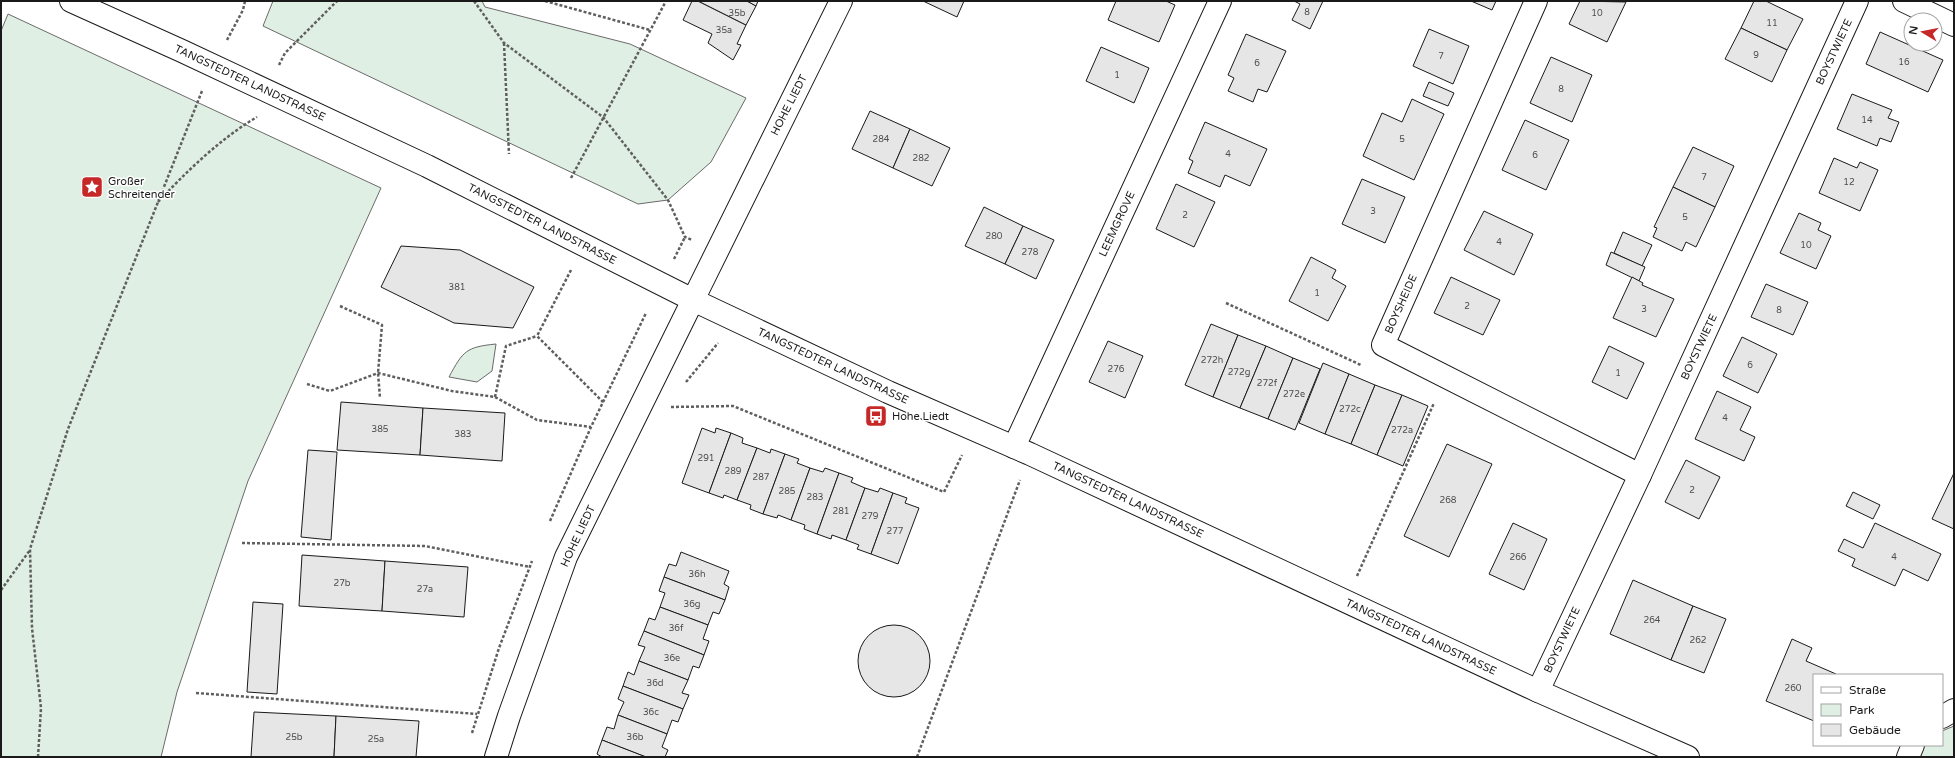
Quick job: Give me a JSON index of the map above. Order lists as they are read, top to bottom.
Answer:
{
  "streets": {
    "street": [
      "BOYSTWIETE",
      "TANGSTEDTER LANDSTRASSE",
      "HOHE LIEDT",
      "LEEMGROVE",
      "BOYSHEIDE"
    ]
  },
  "crossings": [
    ["BOYSTWIETE", "TANGSTEDTER LANDSTRASSE"],
    ["BOYSTWIETE", "BOYSHEIDE"],
    ["TANGSTEDTER LANDSTRASSE", "HOHE LIEDT"],
    ["TANGSTEDTER LANDSTRASSE", "LEEMGROVE"]
  ],
  "places": {
    "place": ["Großer Schreitender"],
    "bus stop": ["Hohe Liedt"]
  },
  "house_numbers": [
    "8",
    "35b",
    "10",
    "11",
    "35a",
    "9",
    "7",
    "16",
    "6",
    "1",
    "8",
    "14",
    "284",
    "5",
    "4",
    "6",
    "282",
    "7",
    "12",
    "3",
    "2",
    "5",
    "280",
    "4",
    "10",
    "278",
    "381",
    "1",
    "2",
    "3",
    "8",
    "272h",
    "6",
    "276",
    "272g",
    "1",
    "272f",
    "272e",
    "272c",
    "4",
    "385",
    "272a",
    "383",
    "291",
    "289",
    "287",
    "2",
    "285",
    "283",
    "268",
    "281",
    "279",
    "277",
    "266",
    "4",
    "36h",
    "27b",
    "27a",
    "36g",
    "264",
    "36f",
    "262",
    "36e",
    "36d",
    "260",
    "36c",
    "25b",
    "36b",
    "25a"
  ],
  "legend": ["Straße", "Park", "Gebäude"],
  "north": "left"
}
